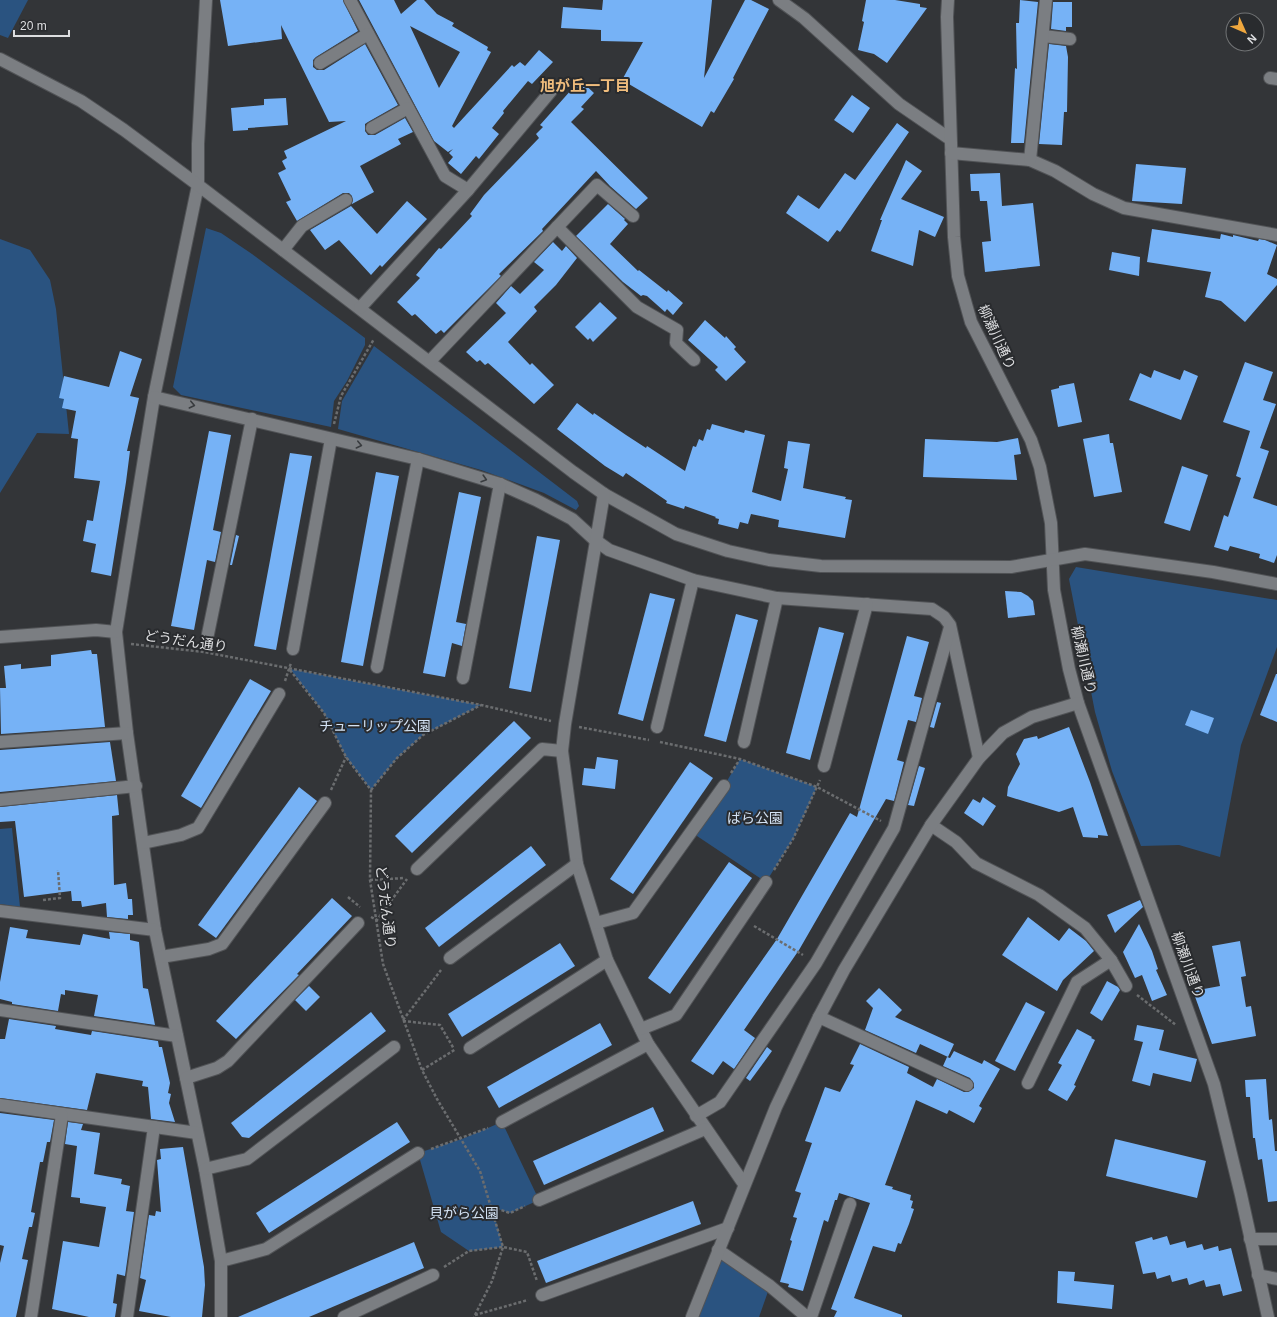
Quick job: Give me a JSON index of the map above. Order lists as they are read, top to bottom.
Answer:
{
  "streets": {
    "street": ["柳瀬川通り"],
    "path": ["どうだん通り"]
  },
  "districts": ["旭が丘一丁目"],
  "parks": ["チューリップ公園", "ばら公園", "貝がら公園"],
  "scale_bar": "20 m",
  "north": "bottom right"
}
